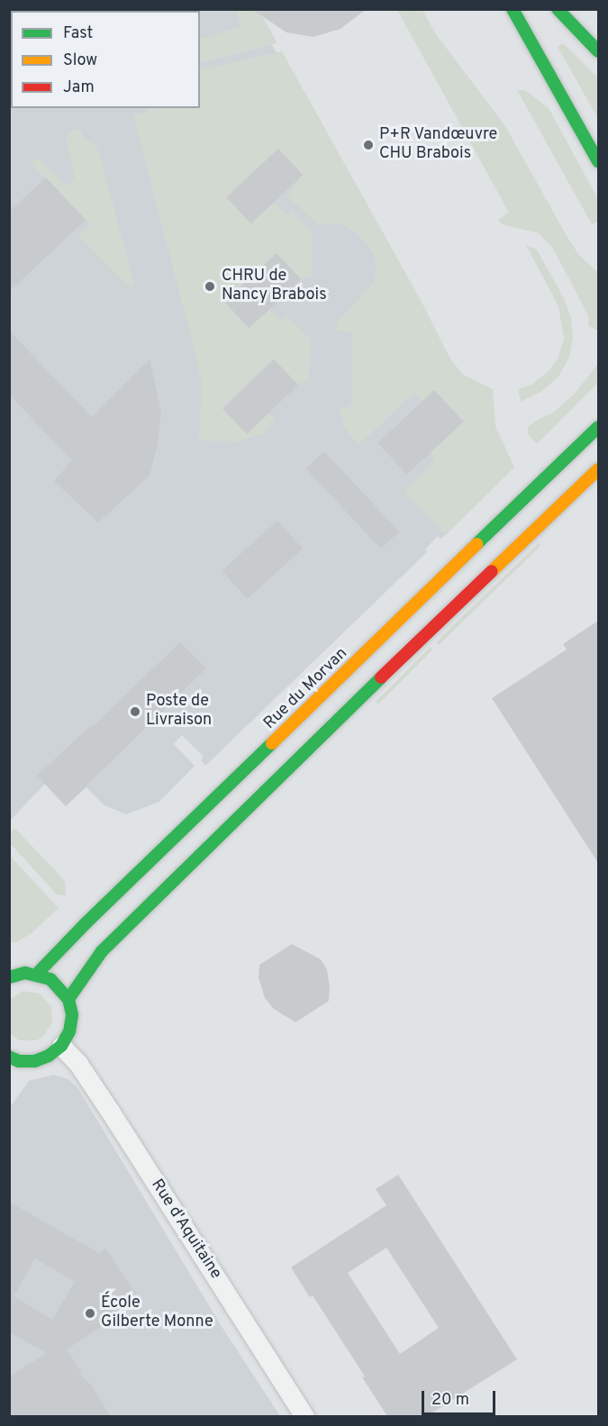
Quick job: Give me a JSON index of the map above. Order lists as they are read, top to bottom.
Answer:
{
  "streets": {
    "street": ["Rue du Morvan", "Rue d'Aquitaine"]
  },
  "places": [
    "P+R Vandœuvre CHU Brabois",
    "CHRU de Nancy Brabois",
    "Poste de Livraison",
    "École Gilberte Monne"
  ],
  "legend": ["Fast", "Slow", "Jam"],
  "scale_bar": "20 m"
}
